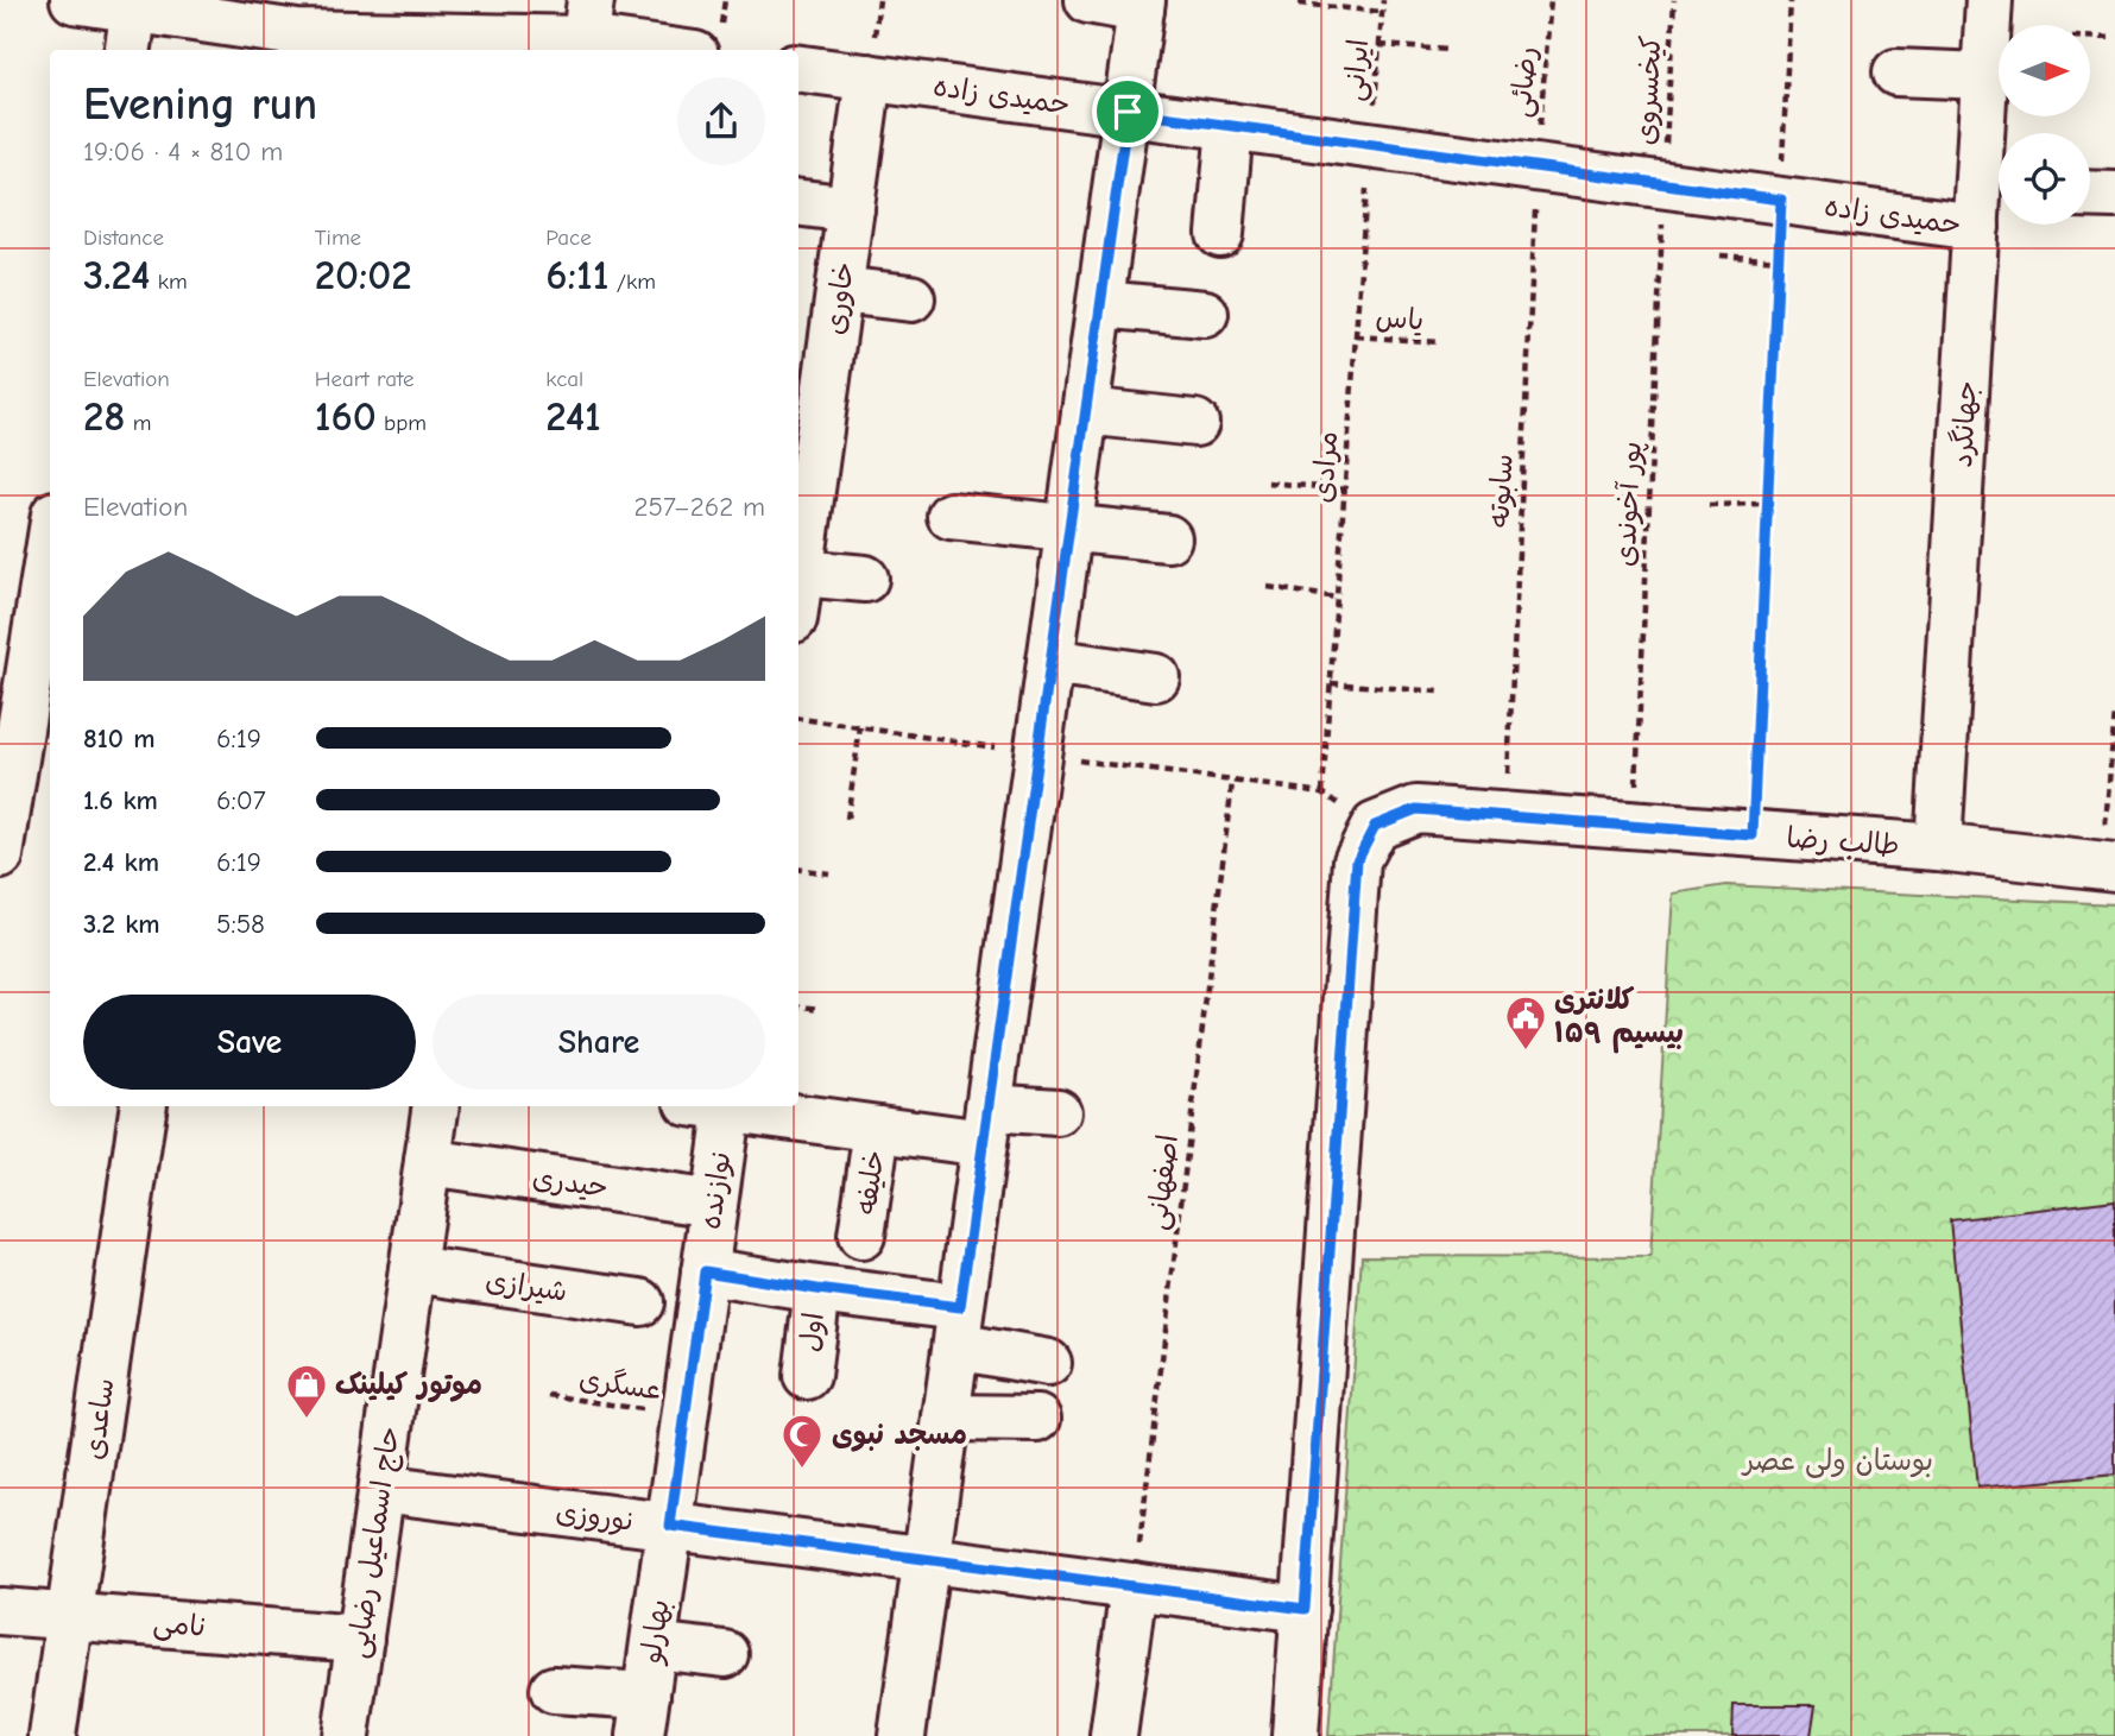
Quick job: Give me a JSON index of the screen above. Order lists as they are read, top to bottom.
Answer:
{
  "streets": {
    "street": [
      "حمیدی زاده",
      "خاوری",
      "جهانگرد",
      "طالب رضا",
      "حیدری",
      "خلیفه",
      "نوازنده",
      "شیرازی",
      "اول",
      "ساعدی",
      "نوروزی",
      "حاج اسماعیل رضایی",
      "نامی",
      "بهارلو"
    ],
    "path": [
      "ایرانی",
      "رضائی",
      "کیخسروی",
      "یاس",
      "مرادی",
      "سابوته",
      "پور آخوندی",
      "اصفهانی",
      "عسگری"
    ]
  },
  "crossings": [
    ["ایرانی", "حمیدی زاده"],
    ["ایرانی", "مرادی"],
    ["رضائی", "حمیدی زاده"],
    ["رضائی", "سابوته"],
    ["کیخسروی", "حمیدی زاده"],
    ["کیخسروی", "پور آخوندی"],
    ["حمیدی زاده", "خاوری"],
    ["حمیدی زاده", "جهانگرد"],
    ["حمیدی زاده", "مرادی"],
    ["حمیدی زاده", "سابوته"],
    ["حمیدی زاده", "پور آخوندی"],
    ["یاس", "مرادی"],
    ["جهانگرد", "طالب رضا"],
    ["سابوته", "طالب رضا"],
    ["پور آخوندی", "طالب رضا"],
    ["طالب رضا", "نوروزی"],
    ["حیدری", "نوازنده"],
    ["حیدری", "حاج اسماعیل رضایی"],
    ["اصفهانی", "نوروزی"],
    ["نوازنده", "عسگری"],
    ["نوازنده", "نوروزی"],
    ["نوازنده", "بهارلو"],
    ["شیرازی", "حاج اسماعیل رضایی"],
    ["ساعدی", "نامی"],
    ["نوروزی", "حاج اسماعیل رضایی"],
    ["نوروزی", "بهارلو"],
    ["حاج اسماعیل رضایی", "نامی"]
  ],
  "parks": ["بوستان ولی عصر"],
  "places": {
    "public building": ["کلانتری ۱۵۹ بیسیم"],
    "shop": ["موتور کیلینک"],
    "mosque": ["مسجد نبوی"]
  },
  "north": "right",
  "page": {
    "heading": ["Evening run", "19:06 · 4 × 810 m"],
    "stats": [
      ["Distance", "3.24 km"],
      ["Time", "20:02"],
      ["Pace", "6:11 /km"],
      ["Elevation", "28 m"],
      ["Heart rate", "160 bpm"],
      ["kcal", "241"]
    ],
    "chart": ["Elevation", "257–262 m"],
    "list": [
      {
        "name": "810 m",
        "note": "6:19"
      },
      {
        "name": "1.6 km",
        "note": "6:07"
      },
      {
        "name": "2.4 km",
        "note": "6:19"
      },
      {
        "name": "3.2 km",
        "note": "5:58"
      }
    ],
    "buttons": ["Save", "Share"]
  }
}
